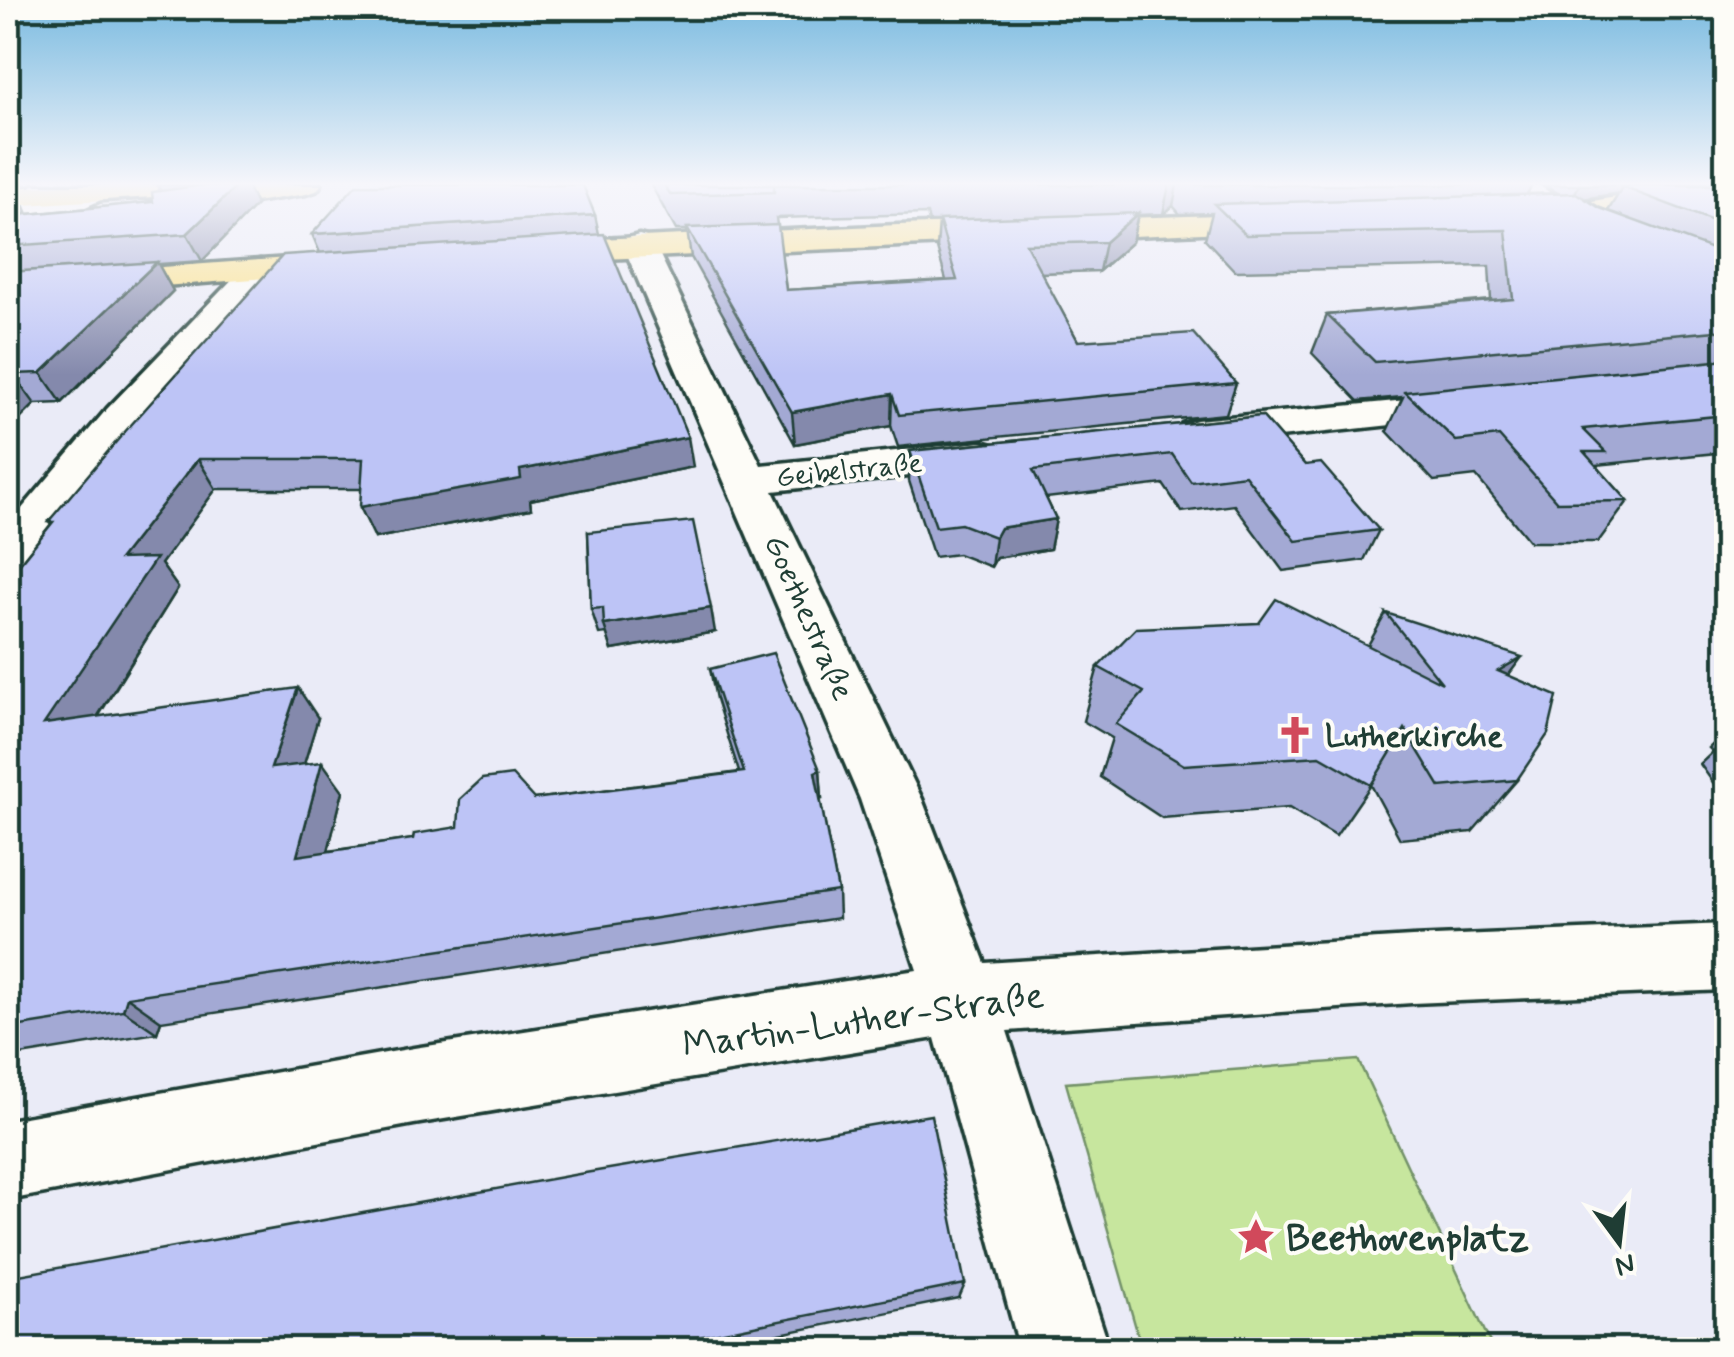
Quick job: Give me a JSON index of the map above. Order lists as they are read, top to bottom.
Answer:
{
  "streets": {
    "street": ["Geibelstraße", "Goethestraße", "Martin-Luther-Straße"]
  },
  "crossings": [
    ["Geibelstraße", "Goethestraße"],
    ["Goethestraße", "Martin-Luther-Straße"]
  ],
  "places": {
    "church": ["Lutherkirche"],
    "place": ["Beethovenplatz"]
  },
  "north": "bottom"
}
